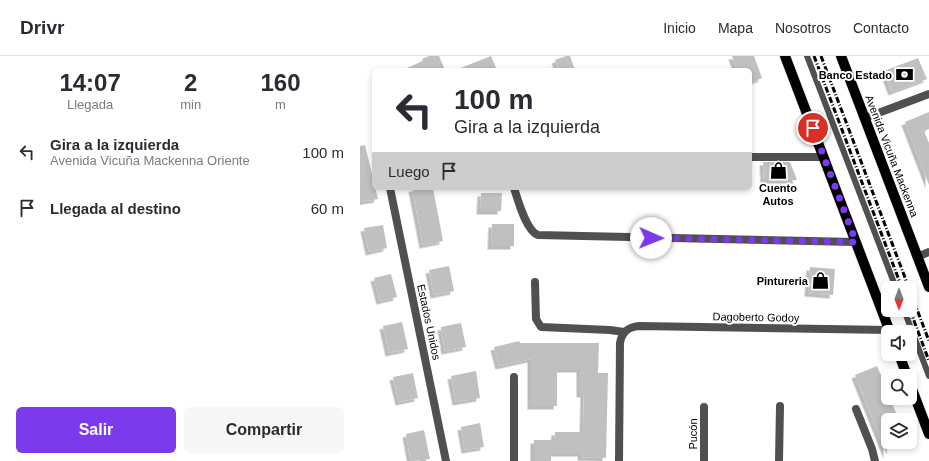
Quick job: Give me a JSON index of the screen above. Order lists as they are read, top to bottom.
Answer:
{
  "streets": {
    "main road": ["Avenida Vicuña Mackenna"],
    "street": ["Dagoberto Godoy", "Estados Unidos", "Pucón"]
  },
  "places": {
    "bank": ["Banco Estado"],
    "shop": ["Cuento Autos", "Pintureria"]
  },
  "north": "bottom",
  "page": {
    "header": "Drivr",
    "nav": [
      "Inicio",
      "Mapa",
      "Nosotros",
      "Contacto"
    ],
    "eta": [
      "14:07",
      "Llegada",
      "2",
      "min",
      "160",
      "m"
    ],
    "turn": ["100 m", "Gira a la izquierda"],
    "list": [
      {
        "name": "Gira a la izquierda",
        "note": "Avenida Vicuña Mackenna Oriente",
        "value": "100 m"
      },
      {
        "name": "Llegada al destino",
        "value": "60 m"
      }
    ],
    "then": "Luego",
    "buttons": ["Salir", "Compartir"]
  }
}
